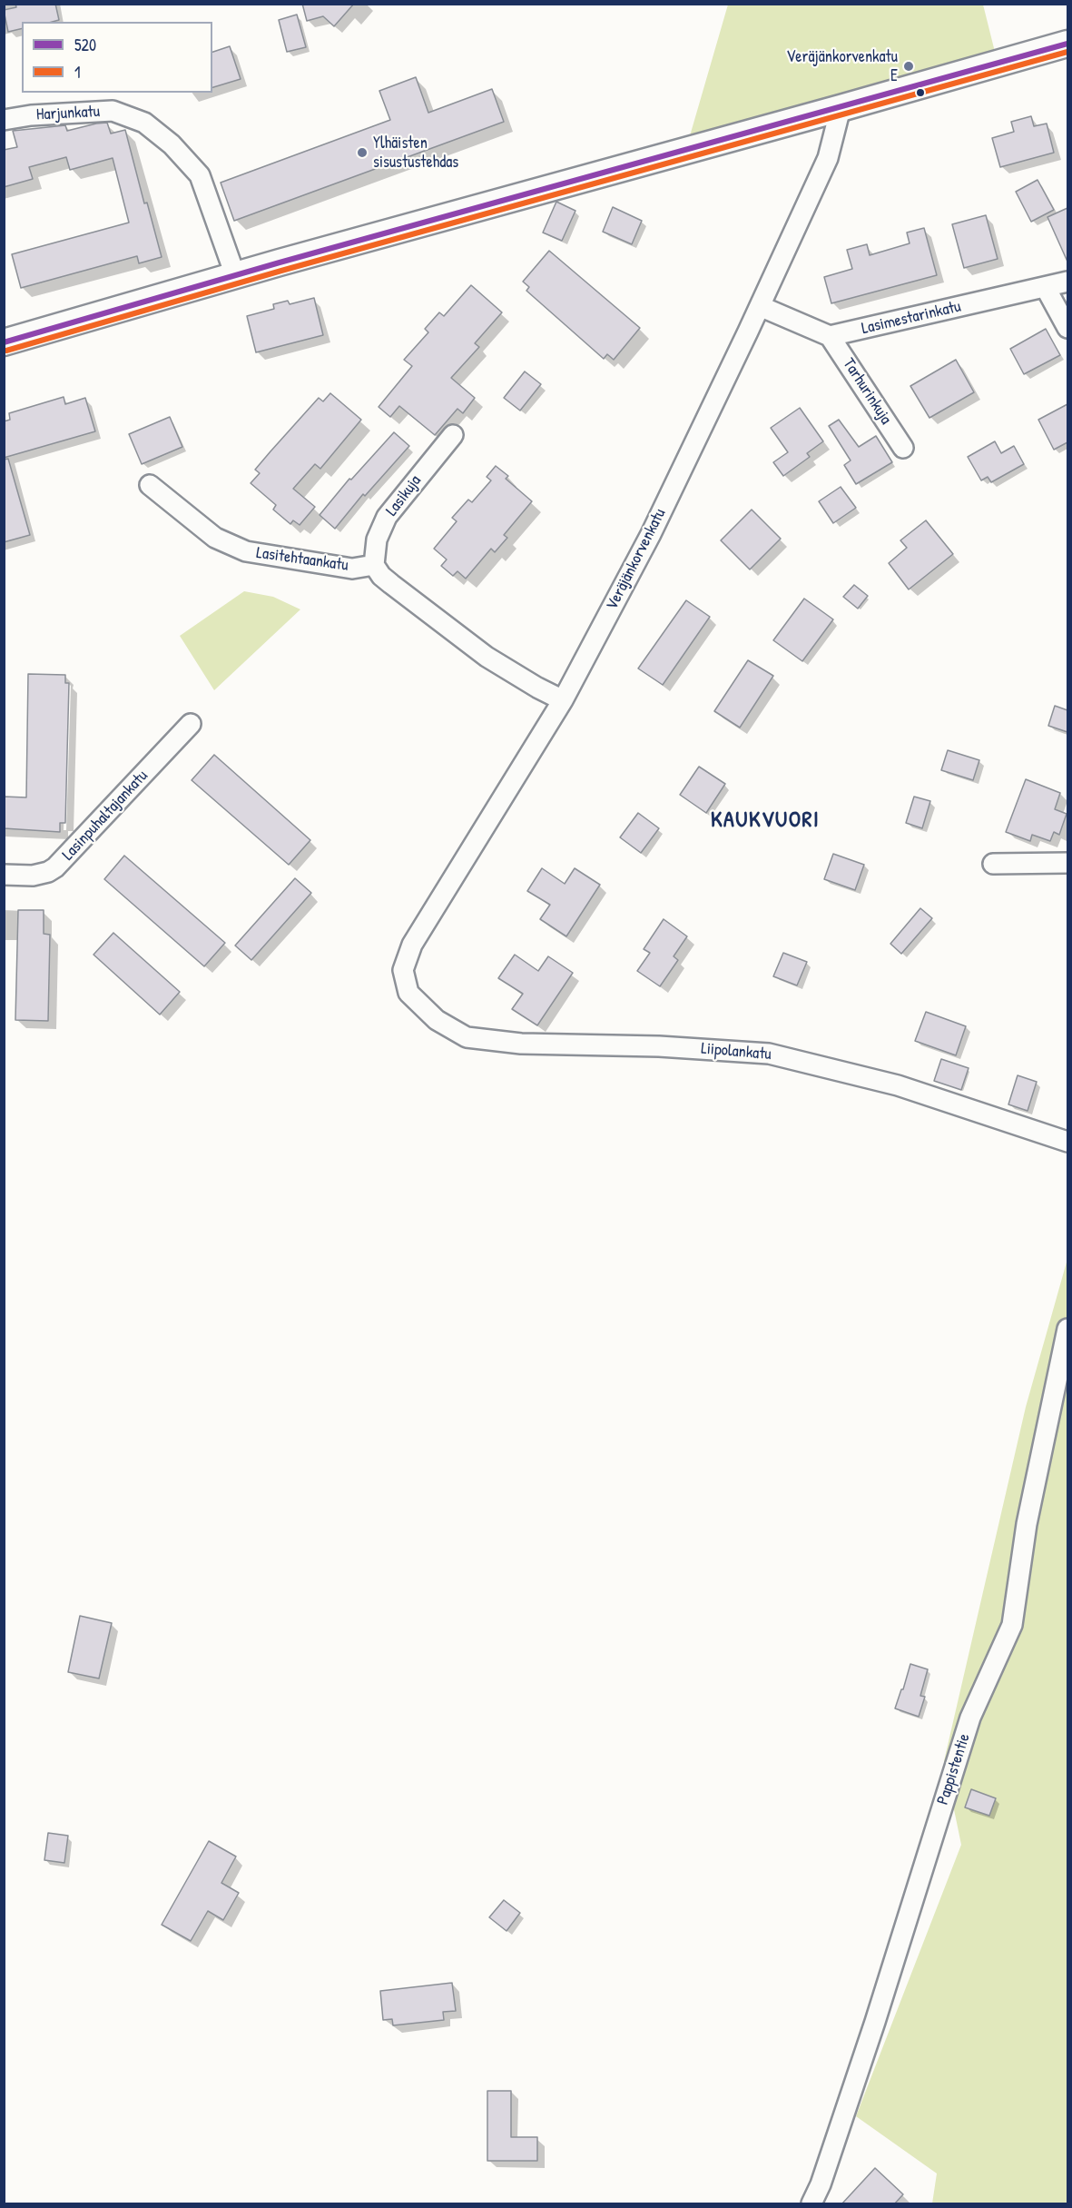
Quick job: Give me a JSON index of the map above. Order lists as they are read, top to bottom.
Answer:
{
  "streets": {
    "street": [
      "Harjunkatu",
      "Lasimestarinkatu",
      "Tarhurinkuja",
      "Lasikuja",
      "Lasitehtaankatu",
      "Veräjänkorvenkatu",
      "Lasinpuhaltajankatu",
      "Liipolankatu",
      "Pappistentie"
    ]
  },
  "crossings": [
    ["Lasimestarinkatu", "Tarhurinkuja"],
    ["Lasikuja", "Lasitehtaankatu"],
    ["Veräjänkorvenkatu", "Liipolankatu"]
  ],
  "districts": ["KAUKVUORI"],
  "places": ["Veräjänkorvenkatu E", "Ylhäisten sisustustehdas"],
  "lines": ["transit line 520", "transit line 1"],
  "legend": ["520", "1"]
}
